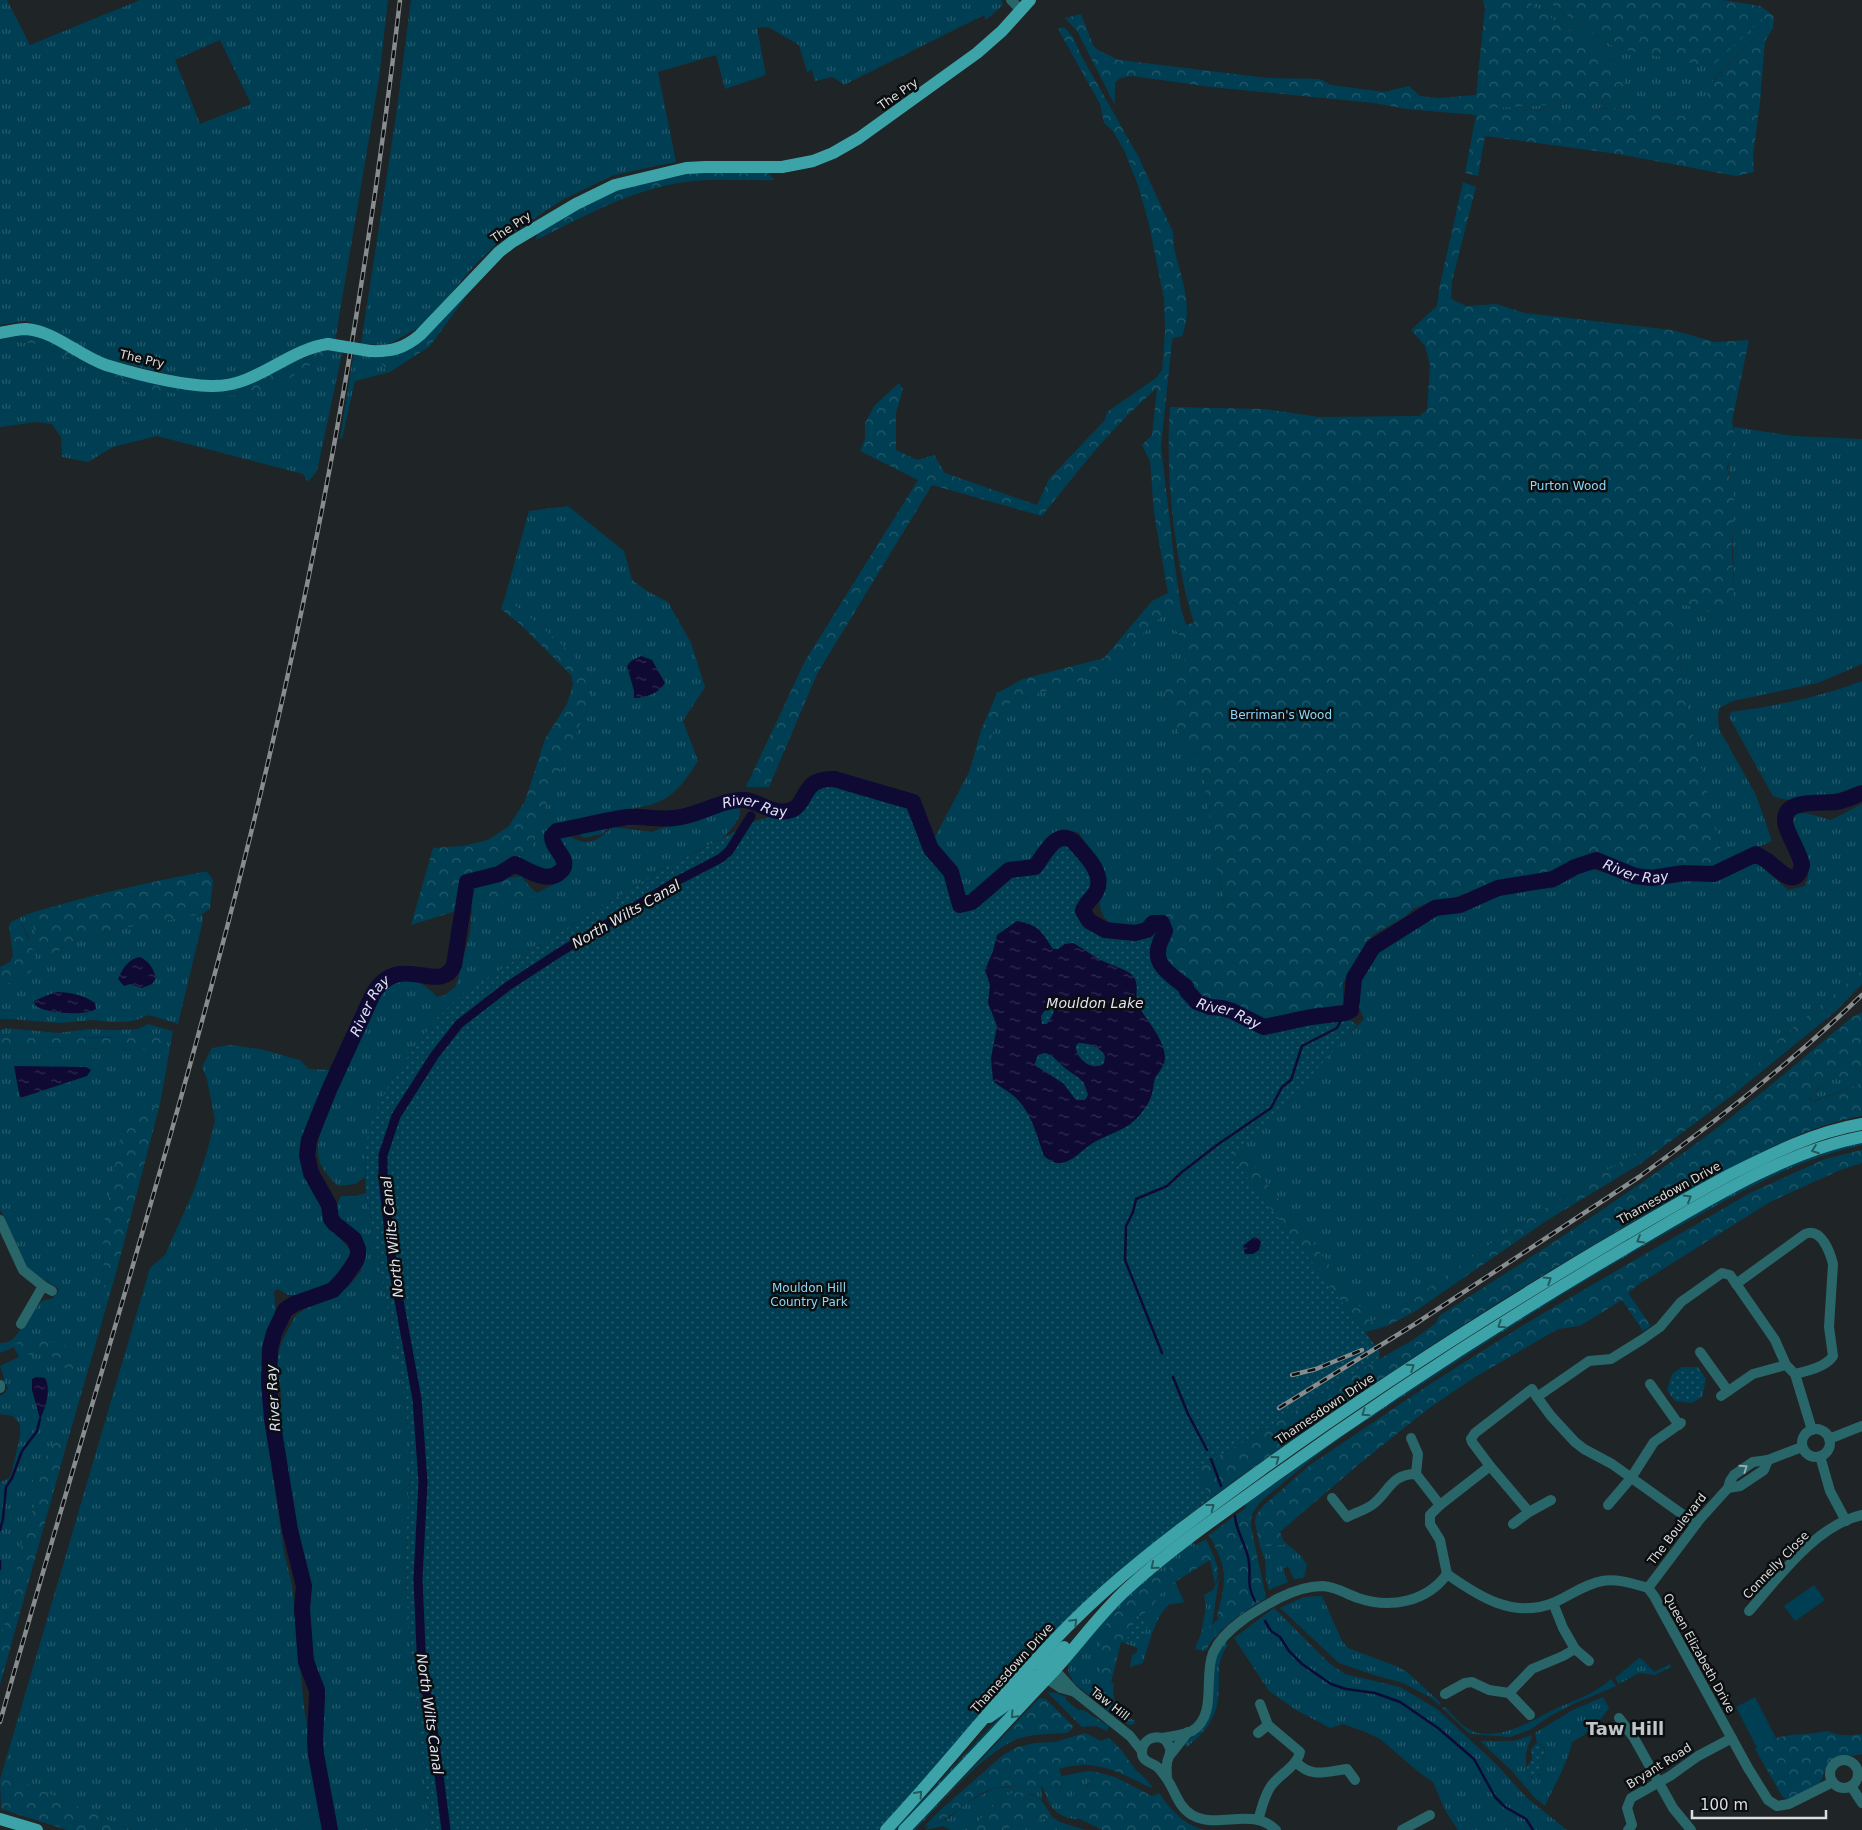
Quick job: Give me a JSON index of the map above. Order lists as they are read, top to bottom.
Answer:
{
  "streets": {
    "main road": ["The Pry", "Thamesdown Drive"],
    "street": [
      "The Boulevard",
      "Connelly Close",
      "Queen Elizabeth Drive",
      "Taw Hill",
      "Bryant Road"
    ]
  },
  "crossings": [
    ["Thamesdown Drive", "Taw Hill"],
    ["The Boulevard", "Queen Elizabeth Drive"],
    ["Queen Elizabeth Drive", "Bryant Road"]
  ],
  "districts": ["Taw Hill"],
  "water": ["River Ray", "North Wilts Canal", "Mouldon Lake"],
  "parks": ["Purton Wood", "Berriman's Wood", "Mouldon Hill Country Park"],
  "scale_bar": "100 m"
}
